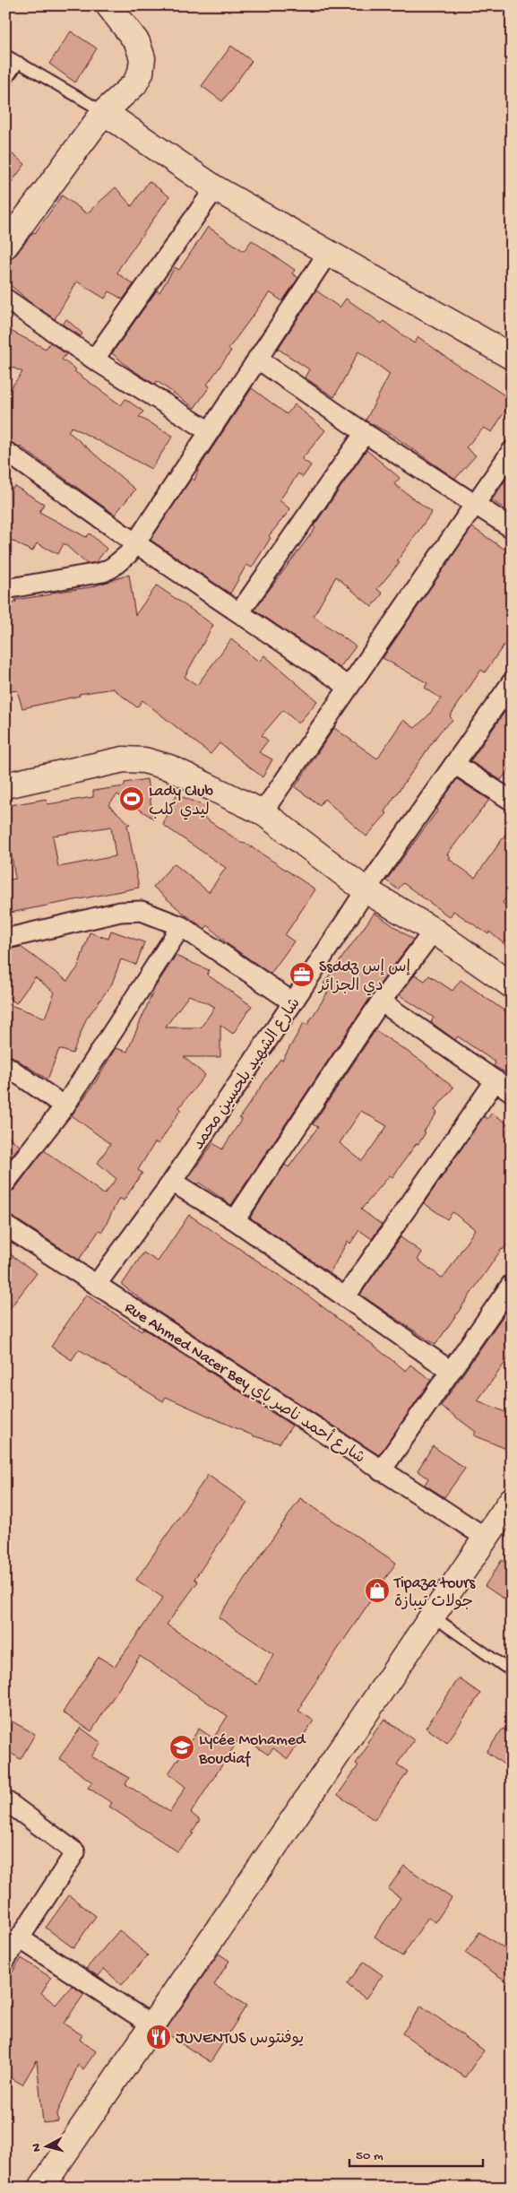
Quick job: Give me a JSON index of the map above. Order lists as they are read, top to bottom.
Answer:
{
  "streets": {
    "street": ["شارع الشهيد بلحسين محمد", "Rue Ahmed Nacer Bey شارع أحمد ناصر باي"]
  },
  "crossings": [
    ["شارع الشهيد بلحسين محمد", "Rue Ahmed Nacer Bey شارع أحمد ناصر باي"]
  ],
  "places": {
    "sports": ["Lady Club ليدي كلب"],
    "office": ["Ssddz إس إس دي الجزائر"],
    "shop": ["Tipaza tours جولات تيبازة"],
    "school or university": ["Lycée Mohamed Boudiaf"],
    "restaurant": ["JUVENTUS يوفنتوس"]
  },
  "scale_bar": "50 m",
  "north": "left"
}
